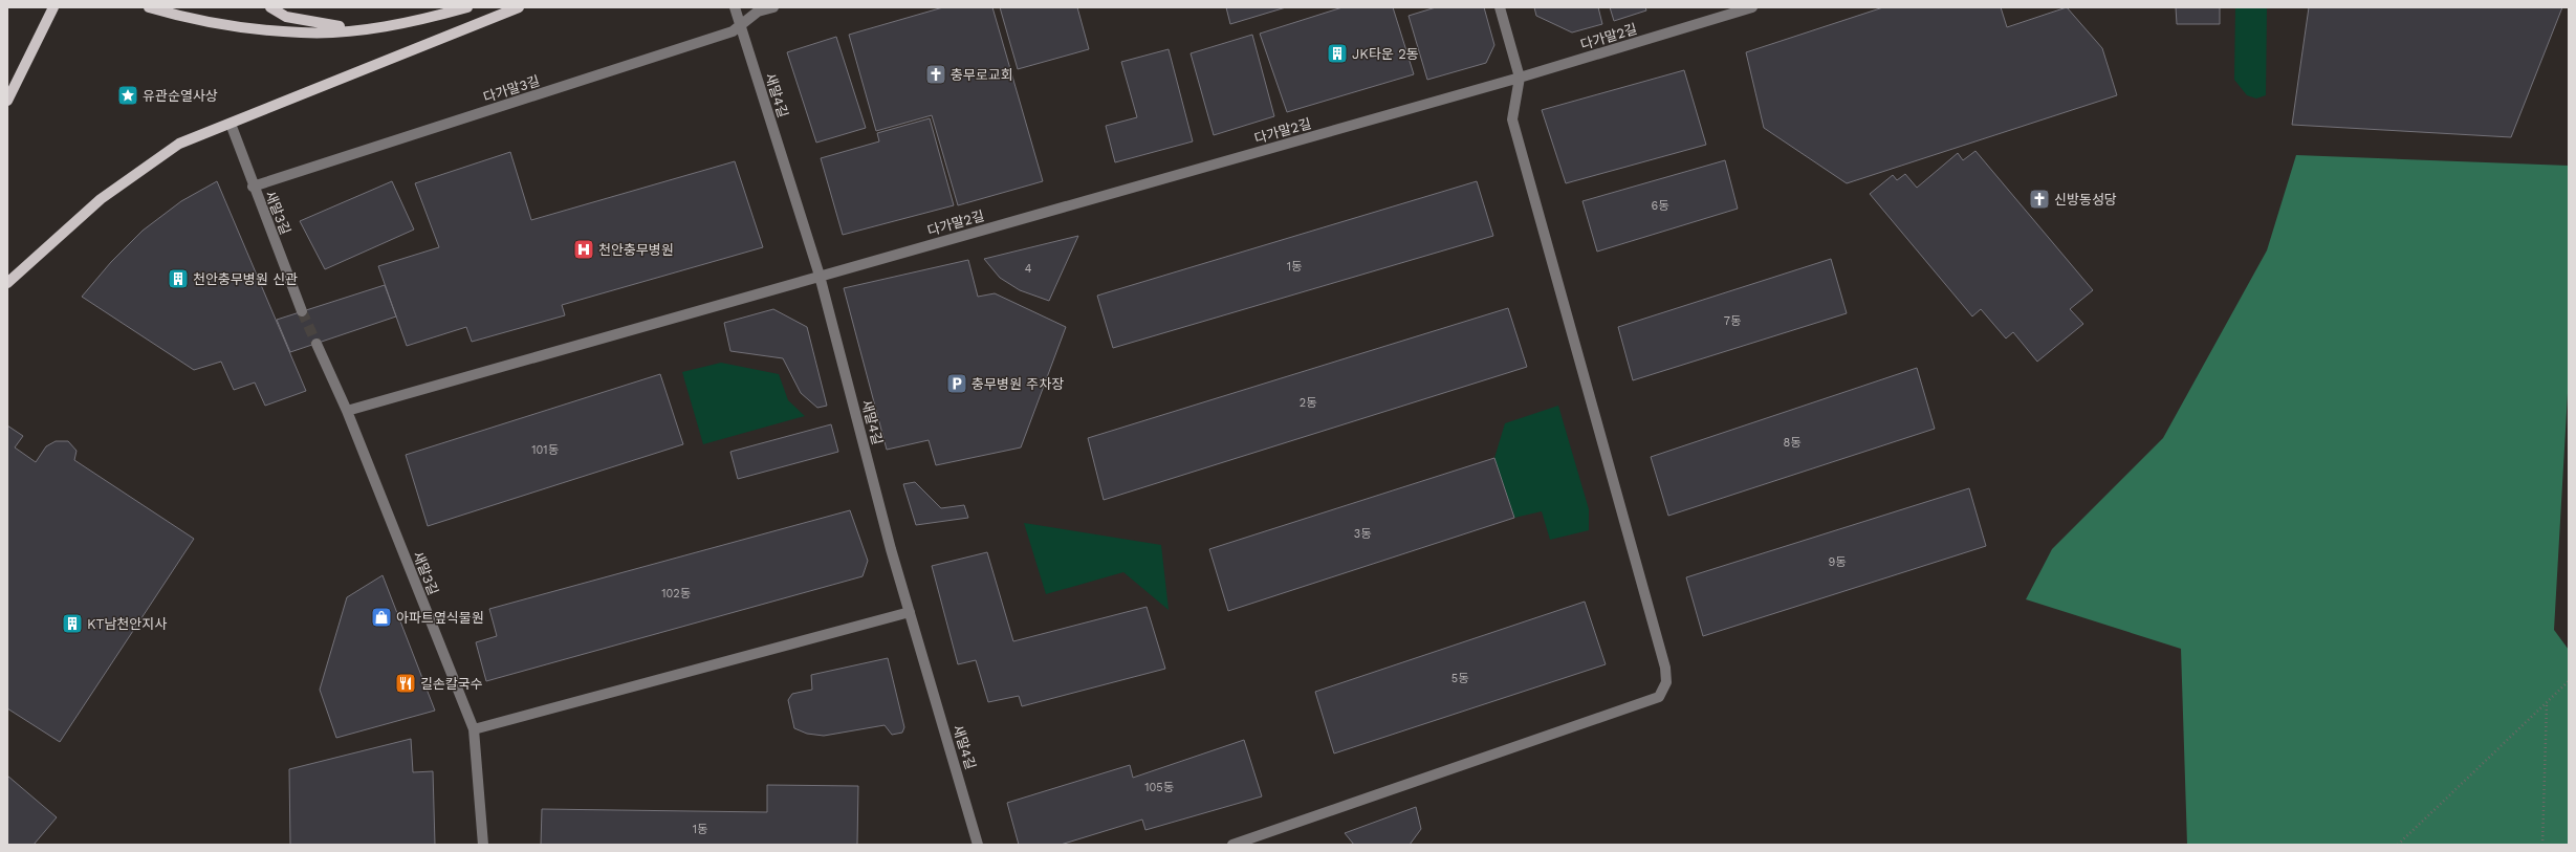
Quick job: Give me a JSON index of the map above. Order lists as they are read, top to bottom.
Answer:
{
  "streets": {
    "street": [
      "다가말2길",
      "다가말3길",
      "새말4길",
      "새말3길"
    ]
  },
  "crossings": [
    ["다가말2길", "새말4길"],
    ["다가말2길", "새말3길"],
    ["다가말3길", "새말4길"],
    ["다가말3길", "새말3길"]
  ],
  "places": {
    "building": ["JK타운 2동", "천안충무병원 신관", "KT남천안지사"],
    "church": ["충무로교회", "신방동성당"],
    "place": ["유관순열사상"],
    "hospital": ["천안충무병원"],
    "parking": ["충무병원 주차장"],
    "shop": ["아파트옆식물원"],
    "restaurant": ["길손칼국수"]
  },
  "house_numbers": [
    "6동",
    "1동",
    "4",
    "7동",
    "2동",
    "8동",
    "101동",
    "3동",
    "9동",
    "102동",
    "5동",
    "105동",
    "1동"
  ]
}
